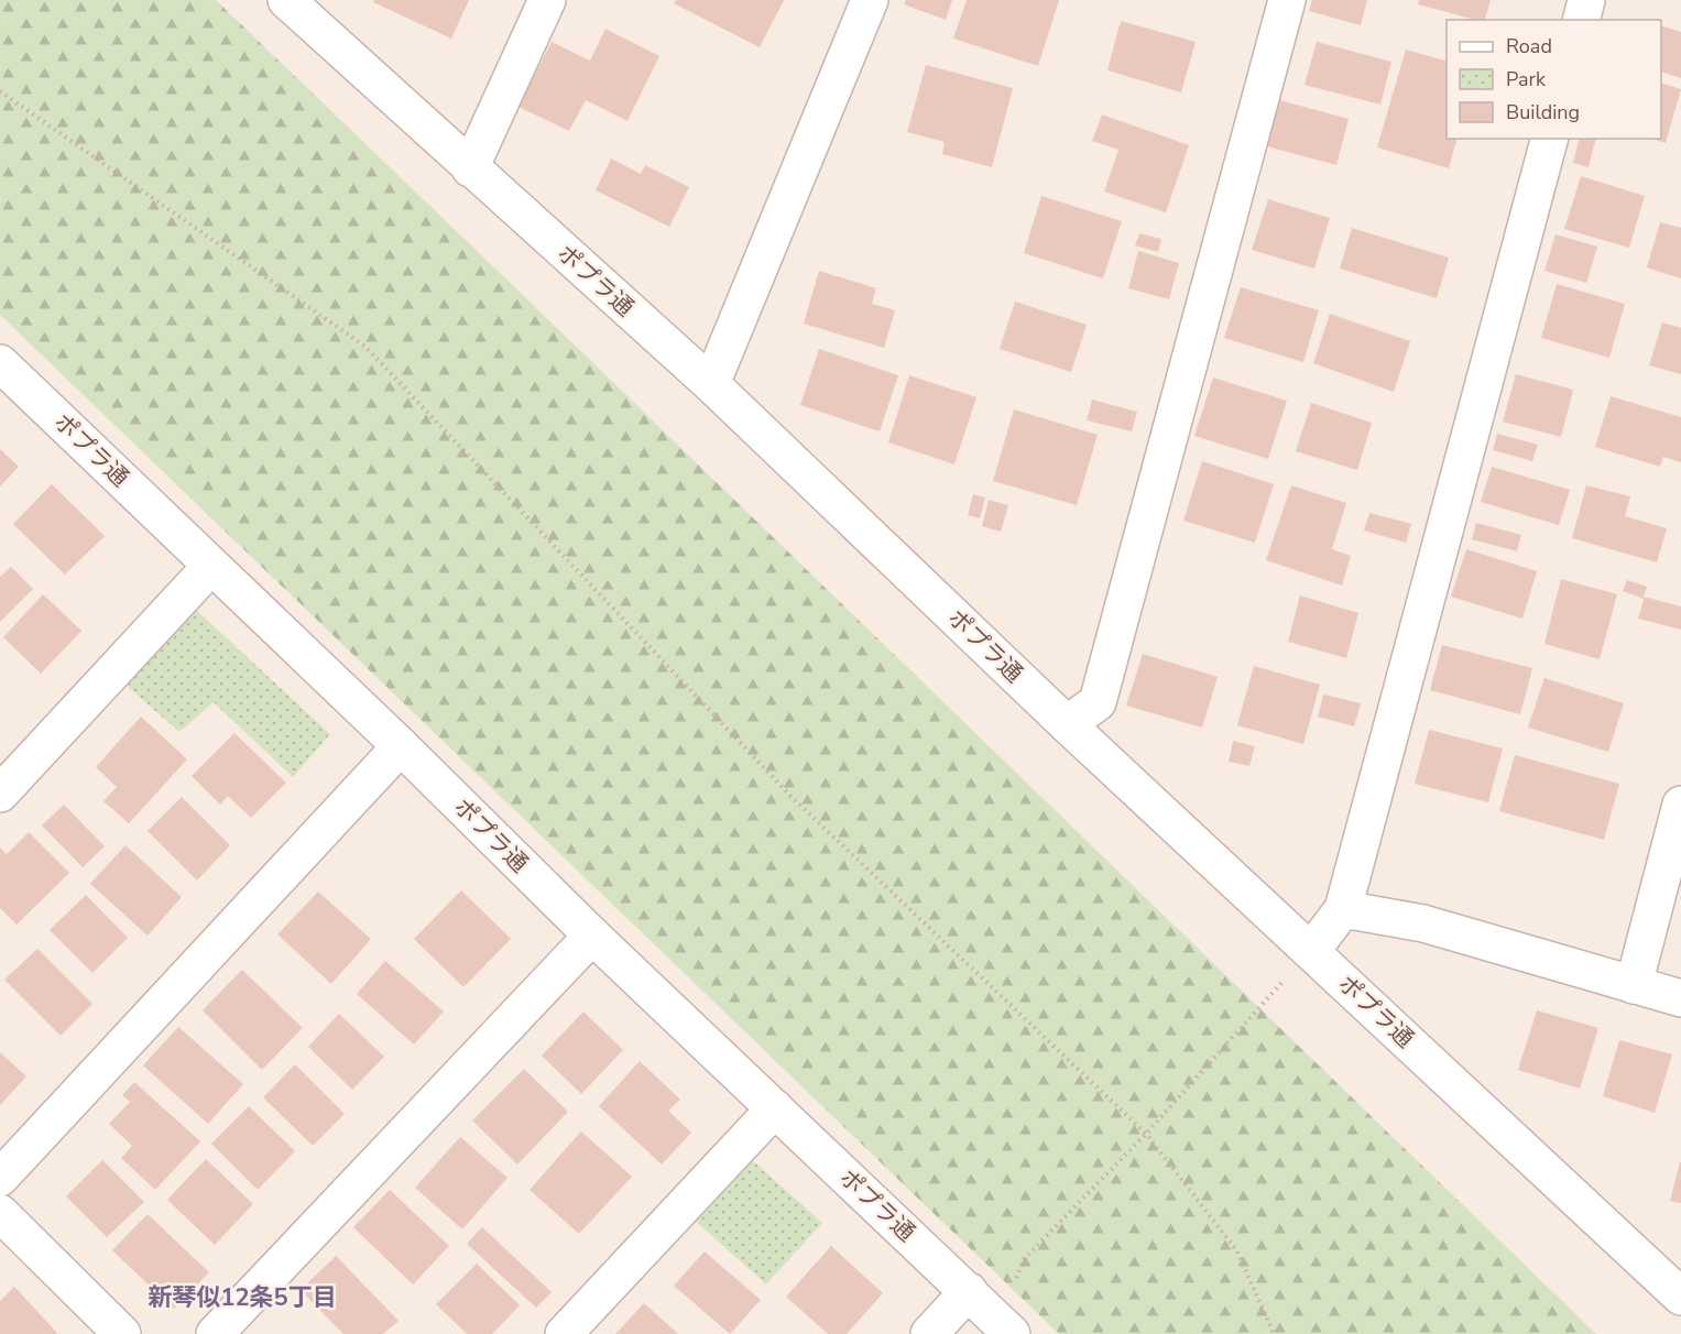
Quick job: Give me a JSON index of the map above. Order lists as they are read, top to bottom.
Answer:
{
  "streets": {
    "street": ["ポプラ通"]
  },
  "districts": ["新琴似12条5丁目"],
  "legend": ["Road", "Park", "Building"]
}
